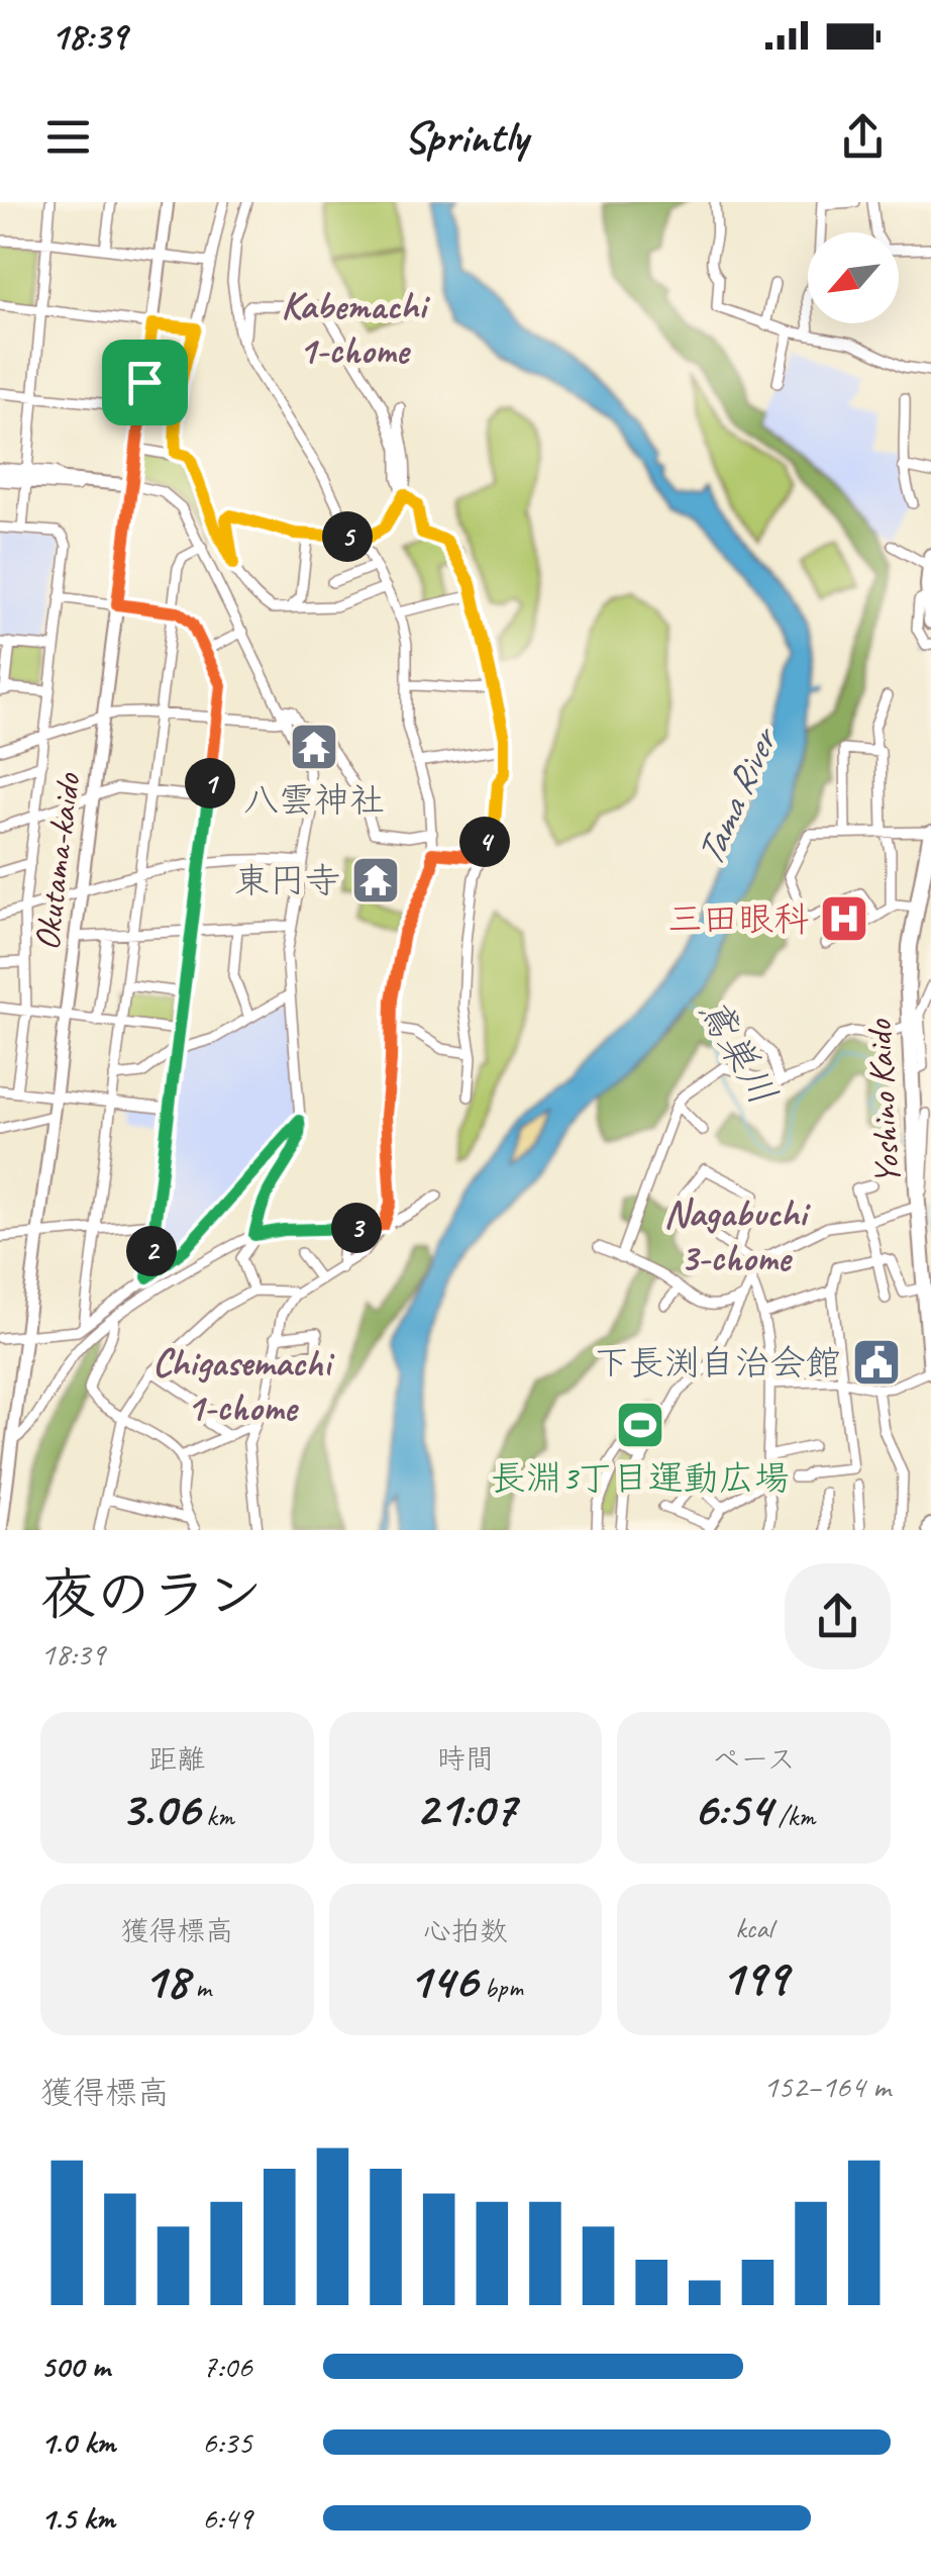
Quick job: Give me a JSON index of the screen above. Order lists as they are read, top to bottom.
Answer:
{
  "streets": {
    "highway": ["Yoshino Kaido"],
    "main road": ["Okutama-kaido"]
  },
  "districts": ["Kabemachi 1-chome", "Nagabuchi 3-chome", "Chigasemachi 1-chome"],
  "water": ["Tama River", "鳶巣川"],
  "places": {
    "temple": ["八雲神社", "東円寺"],
    "hospital": ["三田眼科"],
    "public building": ["下長渕自治会館"],
    "sports": ["長淵3丁目運動広場"]
  },
  "north": "bottom left",
  "page": {
    "status": "18:39",
    "header": "Sprintly",
    "pins": [
      "5",
      "1",
      "4",
      "3",
      "2"
    ],
    "heading": ["夜のラン", "18:39"],
    "stats": [
      ["距離", "3.06 km"],
      ["時間", "21:07"],
      ["ペース", "6:54 /km"],
      ["獲得標高", "18 m"],
      ["心拍数", "146 bpm"],
      ["kcal", "199"]
    ],
    "chart": ["獲得標高", "152–164 m"],
    "list": [
      {
        "name": "500 m",
        "note": "7:06"
      },
      {
        "name": "1.0 km",
        "note": "6:35"
      },
      {
        "name": "1.5 km",
        "note": "6:49"
      }
    ]
  }
}
